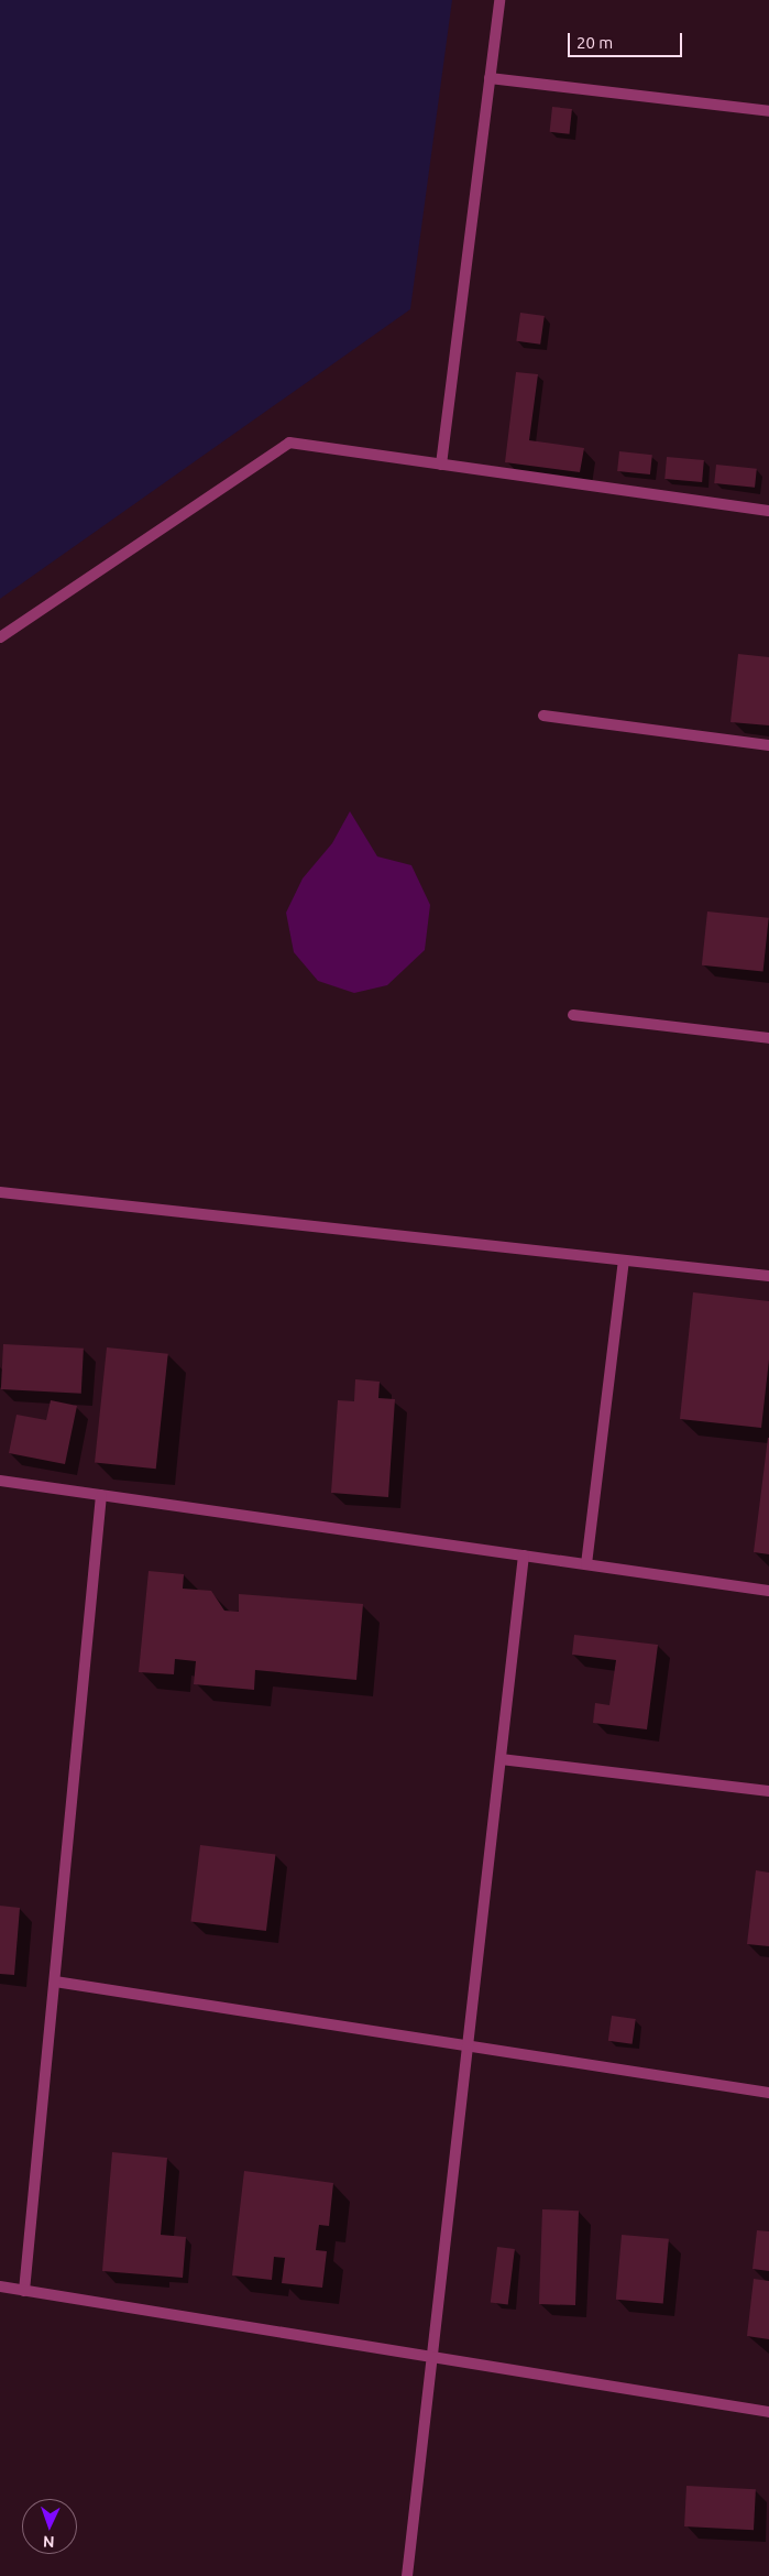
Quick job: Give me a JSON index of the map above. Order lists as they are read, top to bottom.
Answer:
{
  "scale_bar": "20 m",
  "north": "bottom"
}
